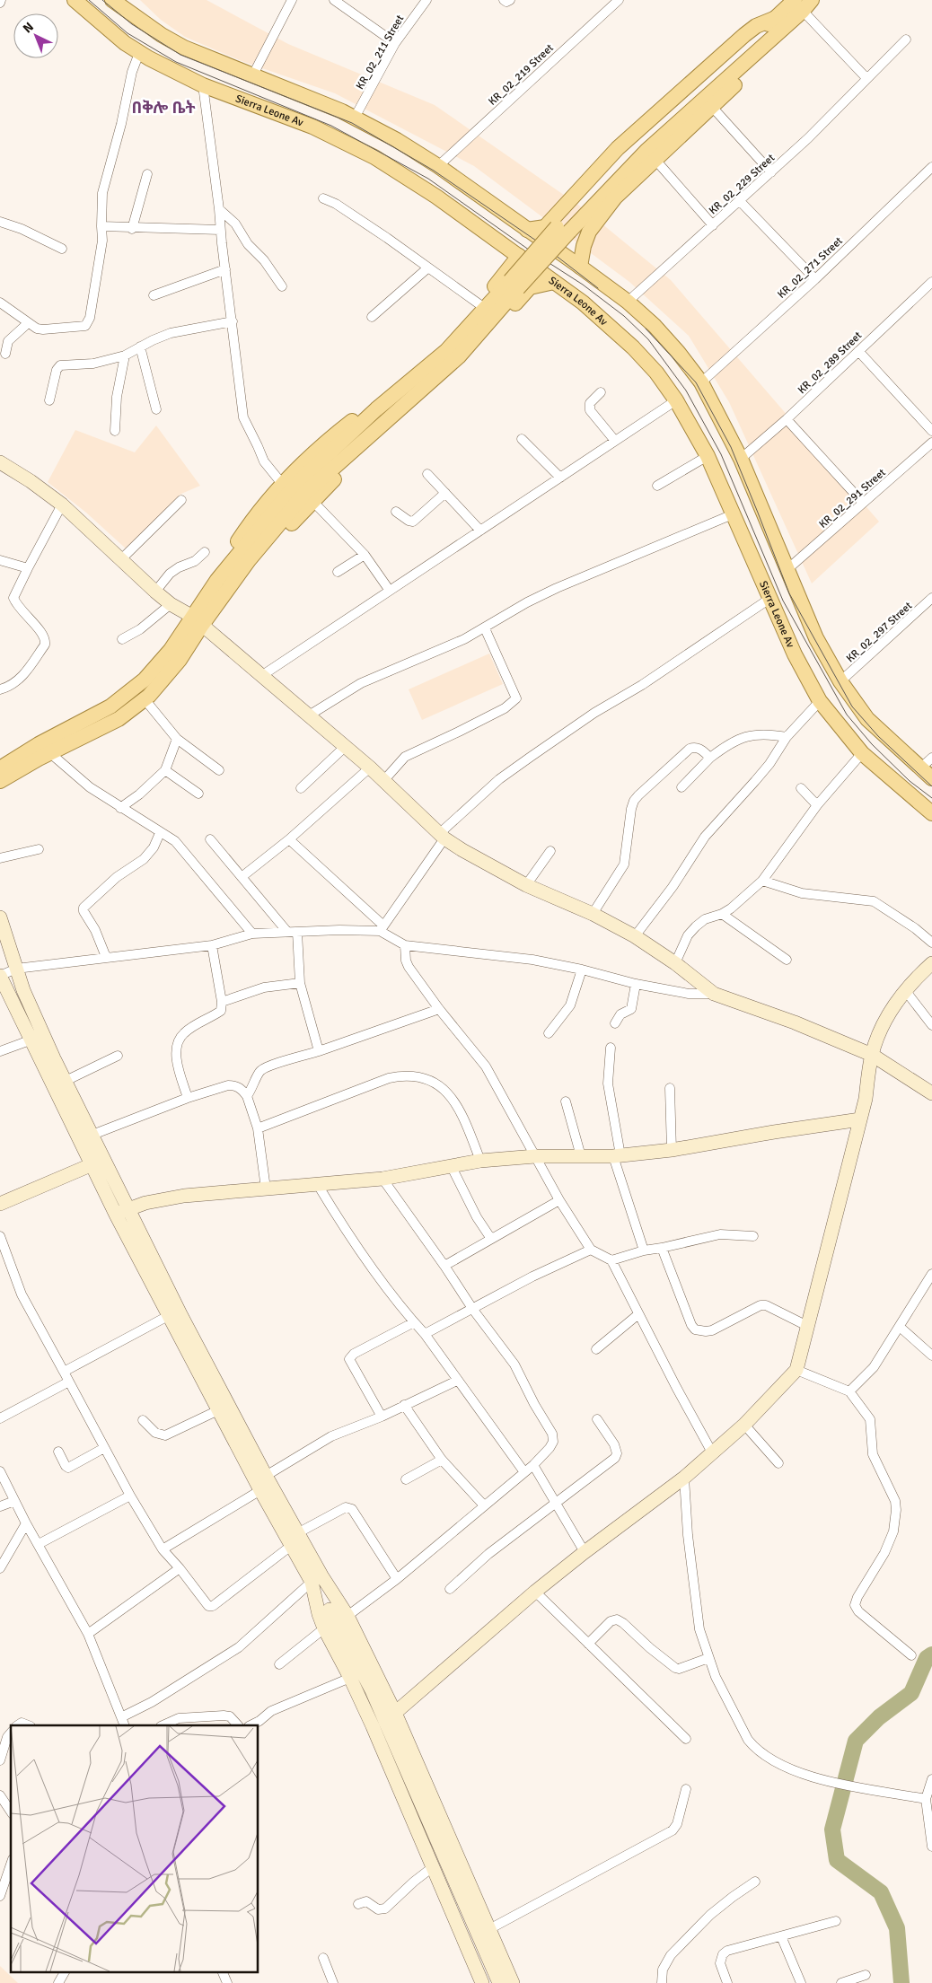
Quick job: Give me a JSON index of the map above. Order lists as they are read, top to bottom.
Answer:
{
  "streets": {
    "main road": ["Sierra Leone Av"],
    "street": [
      "KR_02_211 Street",
      "KR_02_219 Street",
      "KR_02_229 Street",
      "KR_02_271 Street",
      "KR_02_289 Street",
      "KR_02_291 Street",
      "KR_02_297 Street"
    ]
  },
  "districts": ["በቅሎ ቤት"],
  "north": "top left"
}
